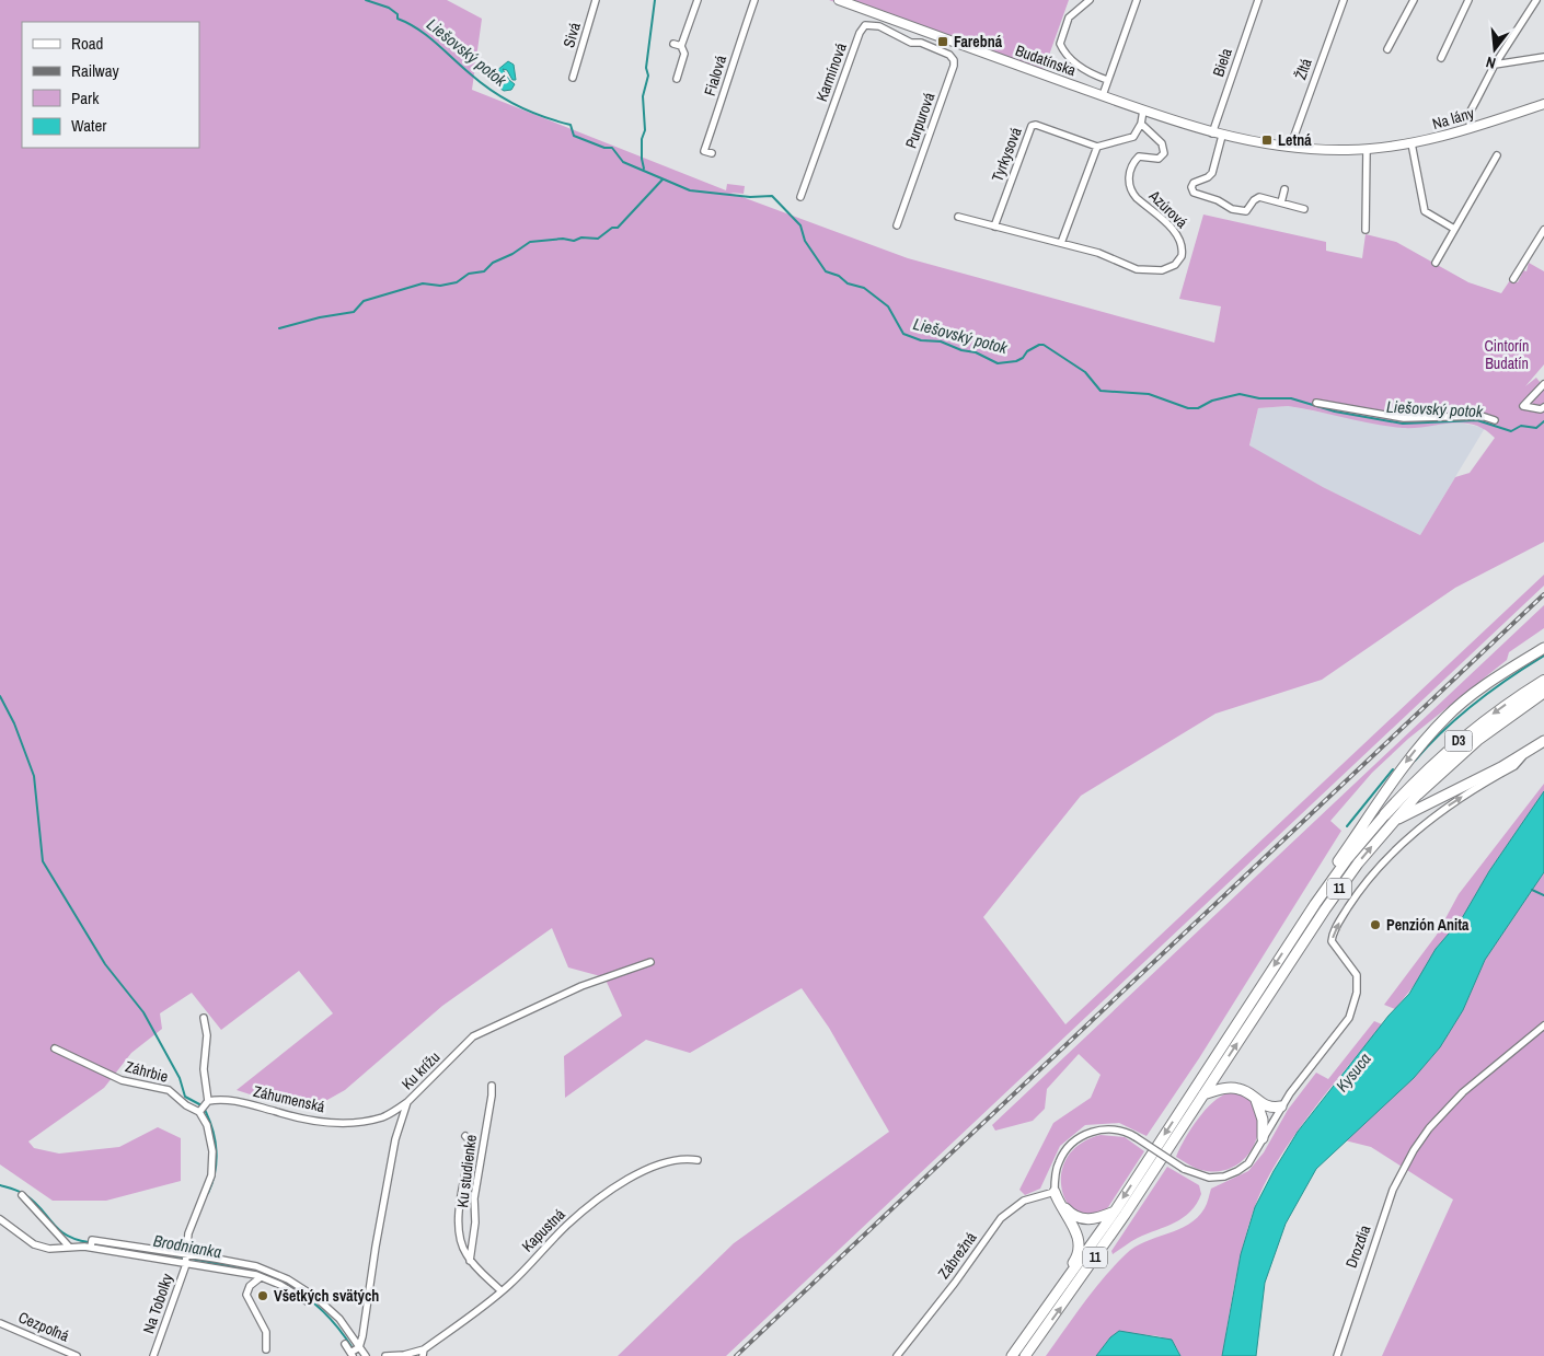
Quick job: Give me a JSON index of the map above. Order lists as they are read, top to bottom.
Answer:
{
  "streets": {
    "highway": ["D3"],
    "main road": ["11"],
    "street": [
      "Sivá",
      "Budatínska",
      "Biela",
      "Žltá",
      "Karmínová",
      "Fialová",
      "Na lány",
      "Purpurová",
      "Tyrkysová",
      "Azúrová",
      "Ku krížu",
      "Záhrbie",
      "Záhumenská",
      "Ku studienke",
      "Kapustná",
      "Drozdia",
      "Zábrežná",
      "Na Tobolky",
      "Cezpoľná"
    ]
  },
  "crossings": [
    ["Budatínska", "Biela"],
    ["Budatínska", "Na lány"],
    ["Biela", "Na lány"],
    ["Žltá", "Na lány"],
    ["Karmínová", "Purpurová"],
    ["D3", "11"],
    ["Ku krížu", "Záhumenská"],
    ["Záhrbie", "Na Tobolky"],
    ["Ku studienke", "Kapustná"]
  ],
  "water": ["Liešovský potok", "Kysuca", "Brodnianka"],
  "parks": ["Cintorín Budatín"],
  "places": {
    "transit": ["Farebná", "Letná"],
    "other": ["Penzión Anita", "Všetkých svätých"]
  },
  "legend": [
    "Road",
    "Railway",
    "Park",
    "Water"
  ],
  "north": "bottom"
}
